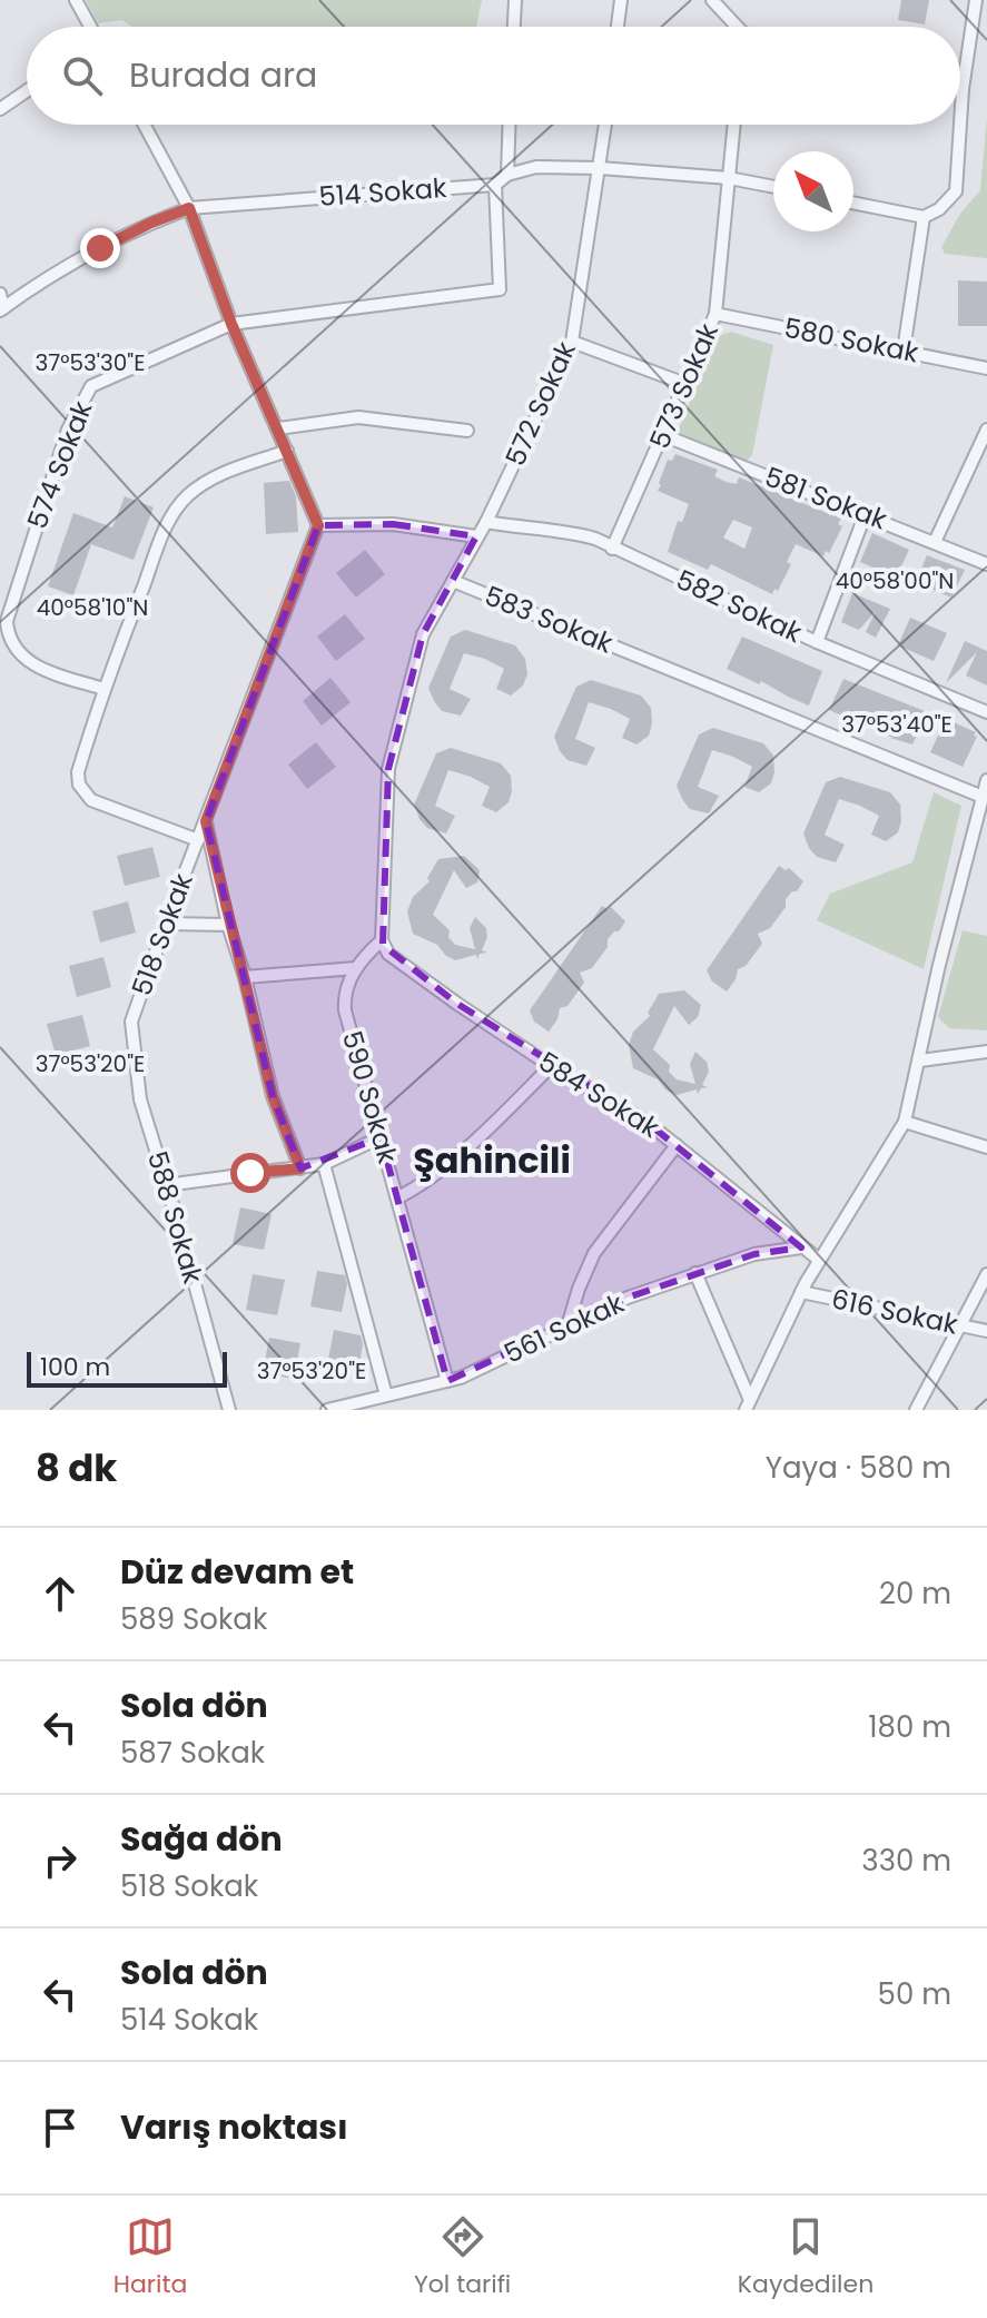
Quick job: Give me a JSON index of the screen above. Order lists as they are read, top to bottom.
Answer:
{
  "streets": {
    "street": [
      "514 Sokak",
      "580 Sokak",
      "573 Sokak",
      "572 Sokak",
      "574 Sokak",
      "581 Sokak",
      "582 Sokak",
      "583 Sokak",
      "518 Sokak",
      "584 Sokak",
      "590 Sokak",
      "588 Sokak",
      "616 Sokak",
      "561 Sokak"
    ]
  },
  "crossings": [
    ["514 Sokak", "574 Sokak"],
    ["580 Sokak", "573 Sokak"],
    ["573 Sokak", "581 Sokak"],
    ["573 Sokak", "582 Sokak"],
    ["572 Sokak", "582 Sokak"],
    ["572 Sokak", "583 Sokak"],
    ["583 Sokak", "584 Sokak"],
    ["518 Sokak", "588 Sokak"],
    ["584 Sokak", "561 Sokak"],
    ["590 Sokak", "561 Sokak"]
  ],
  "districts": ["Şahincili"],
  "scale_bar": "100 m",
  "north": "top left",
  "page": {
    "search": "Burada ara",
    "scale": "100 m",
    "heading": ["8 dk", "Yaya · 580 m"],
    "list": [
      ["Düz devam et", "589 Sokak", "20 m"],
      ["Sola dön", "587 Sokak", "180 m"],
      ["Sağa dön", "518 Sokak", "330 m"],
      ["Sola dön", "514 Sokak", "50 m"],
      "Varış noktası"
    ],
    "nav": ["Harita", "Yol tarifi", "Kaydedilen"]
  },
  "coordinates": [
    "37°53'30\"E",
    "40°58'00\"N",
    "40°58'10\"N",
    "37°53'40\"E",
    "37°53'20\"E"
  ]
}
